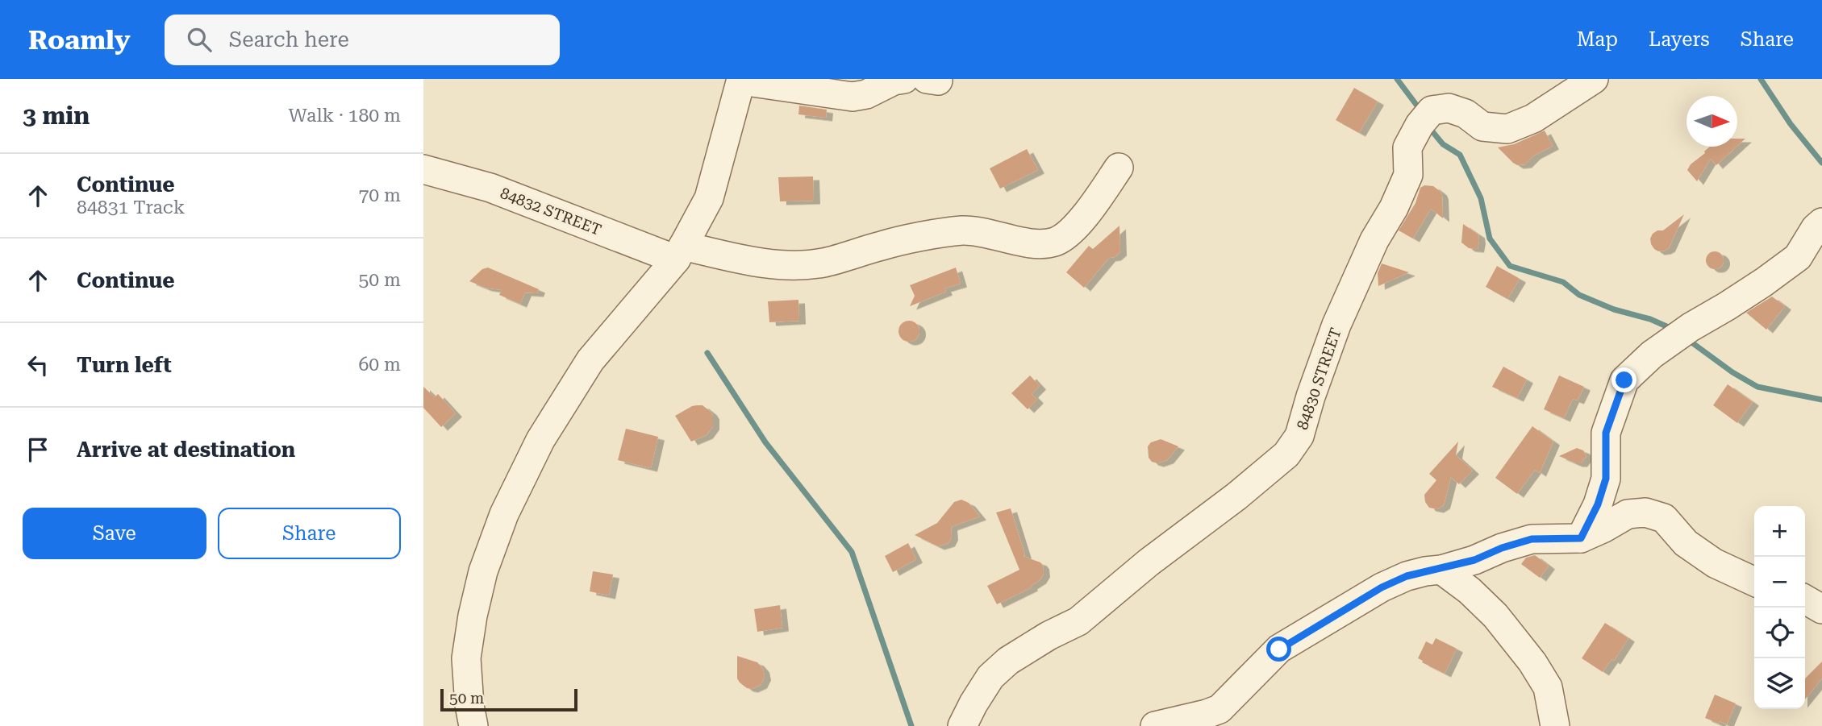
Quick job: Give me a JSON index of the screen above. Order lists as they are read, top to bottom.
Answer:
{
  "streets": {
    "street": ["84832 STREET", "84830 STREET"]
  },
  "scale_bar": "50 m",
  "north": "right",
  "page": {
    "header": "Roamly",
    "search": "Search here",
    "nav": ["Map", "Layers", "Share"],
    "heading": ["3 min", "Walk · 180 m"],
    "list": [
      ["Continue", "84831 Track", "70 m"],
      ["Continue", "50 m"],
      ["Turn left", "60 m"],
      "Arrive at destination"
    ],
    "buttons": ["Save", "Share"],
    "map_buttons": ["+", "−"],
    "scale": "50 m"
  }
}
